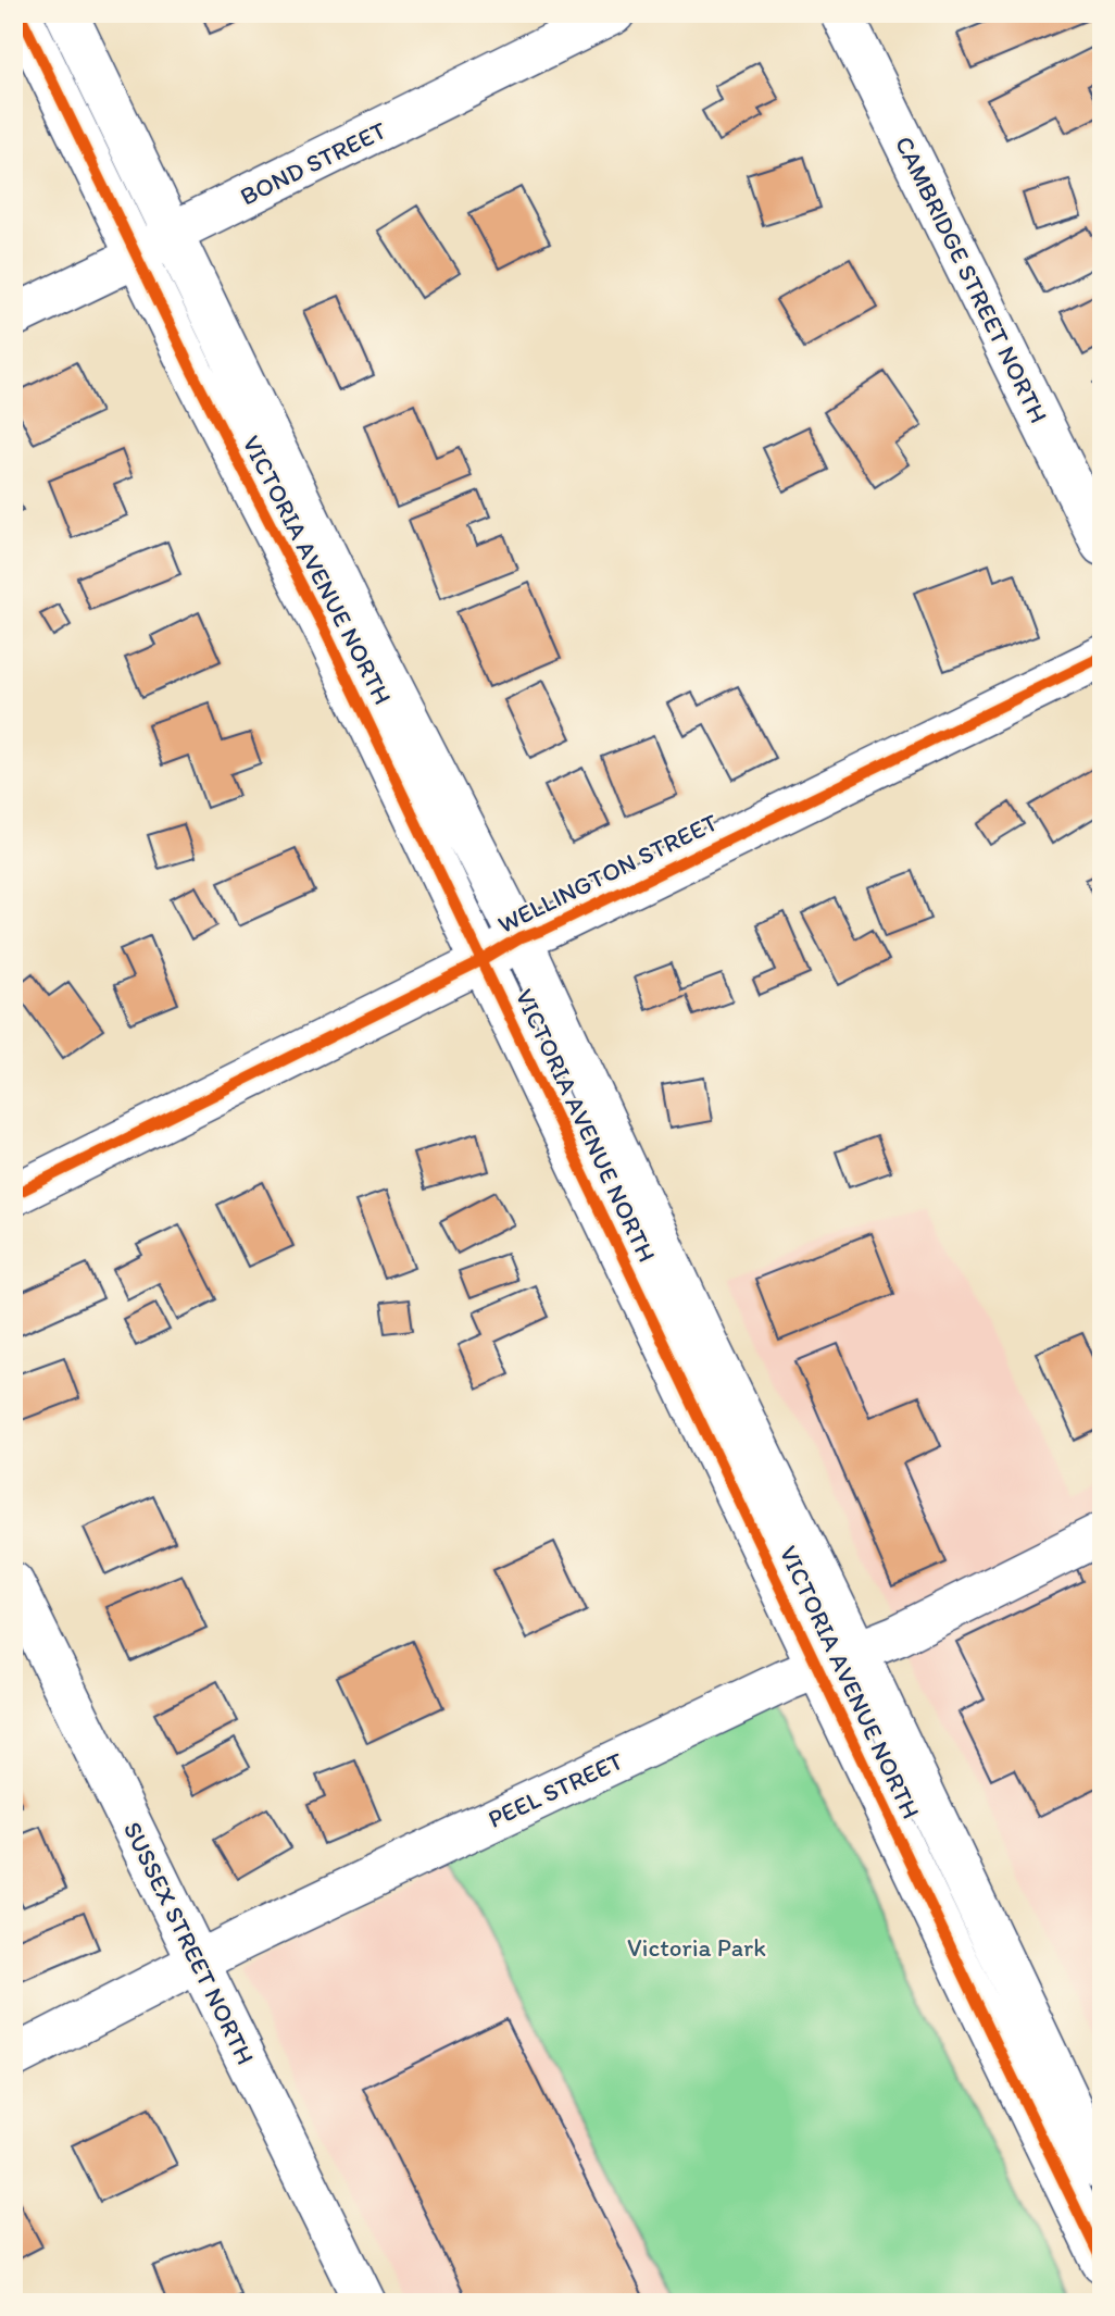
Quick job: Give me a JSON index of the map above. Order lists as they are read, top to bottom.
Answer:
{
  "streets": {
    "street": [
      "BOND STREET",
      "CAMBRIDGE STREET NORTH",
      "VICTORIA AVENUE NORTH",
      "WELLINGTON STREET",
      "PEEL STREET",
      "SUSSEX STREET NORTH"
    ]
  },
  "crossings": [
    ["BOND STREET", "VICTORIA AVENUE NORTH"],
    ["VICTORIA AVENUE NORTH", "WELLINGTON STREET"],
    ["VICTORIA AVENUE NORTH", "PEEL STREET"],
    ["PEEL STREET", "SUSSEX STREET NORTH"]
  ],
  "parks": ["Victoria Park"]
}
